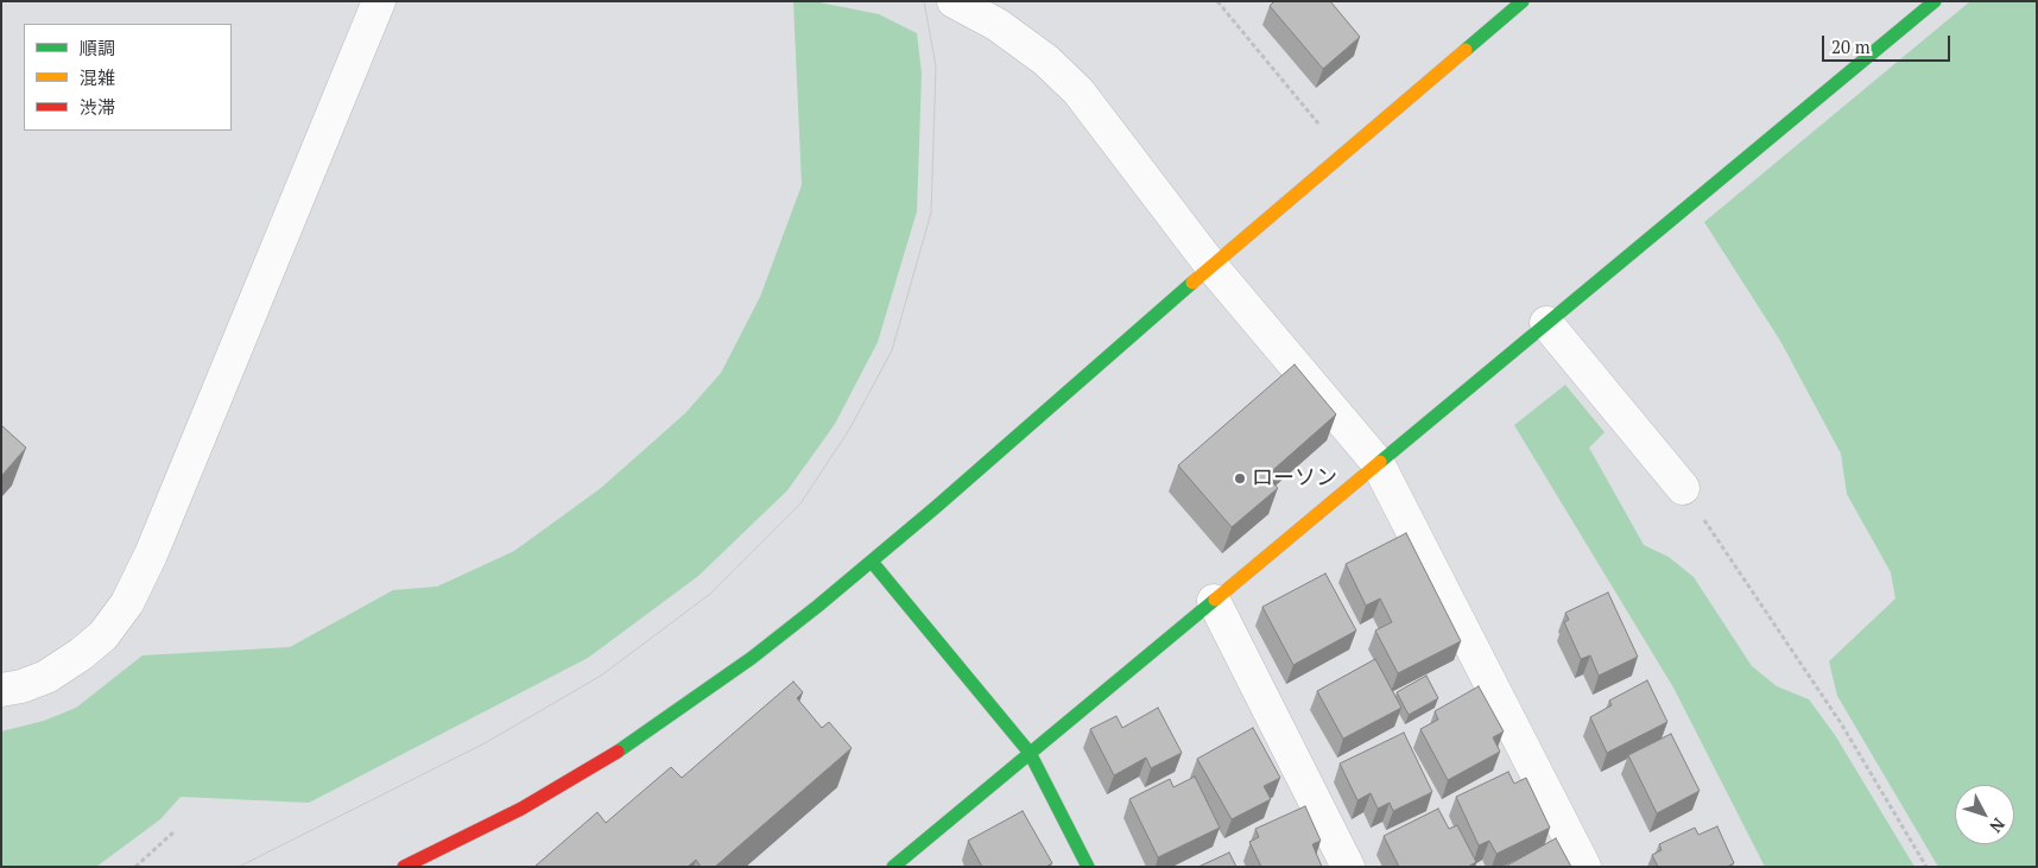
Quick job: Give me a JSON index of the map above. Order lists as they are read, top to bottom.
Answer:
{
  "places": ["ローソン"],
  "legend": ["順調", "混雑", "渋滞"],
  "scale_bar": "20 m",
  "north": "bottom right"
}
